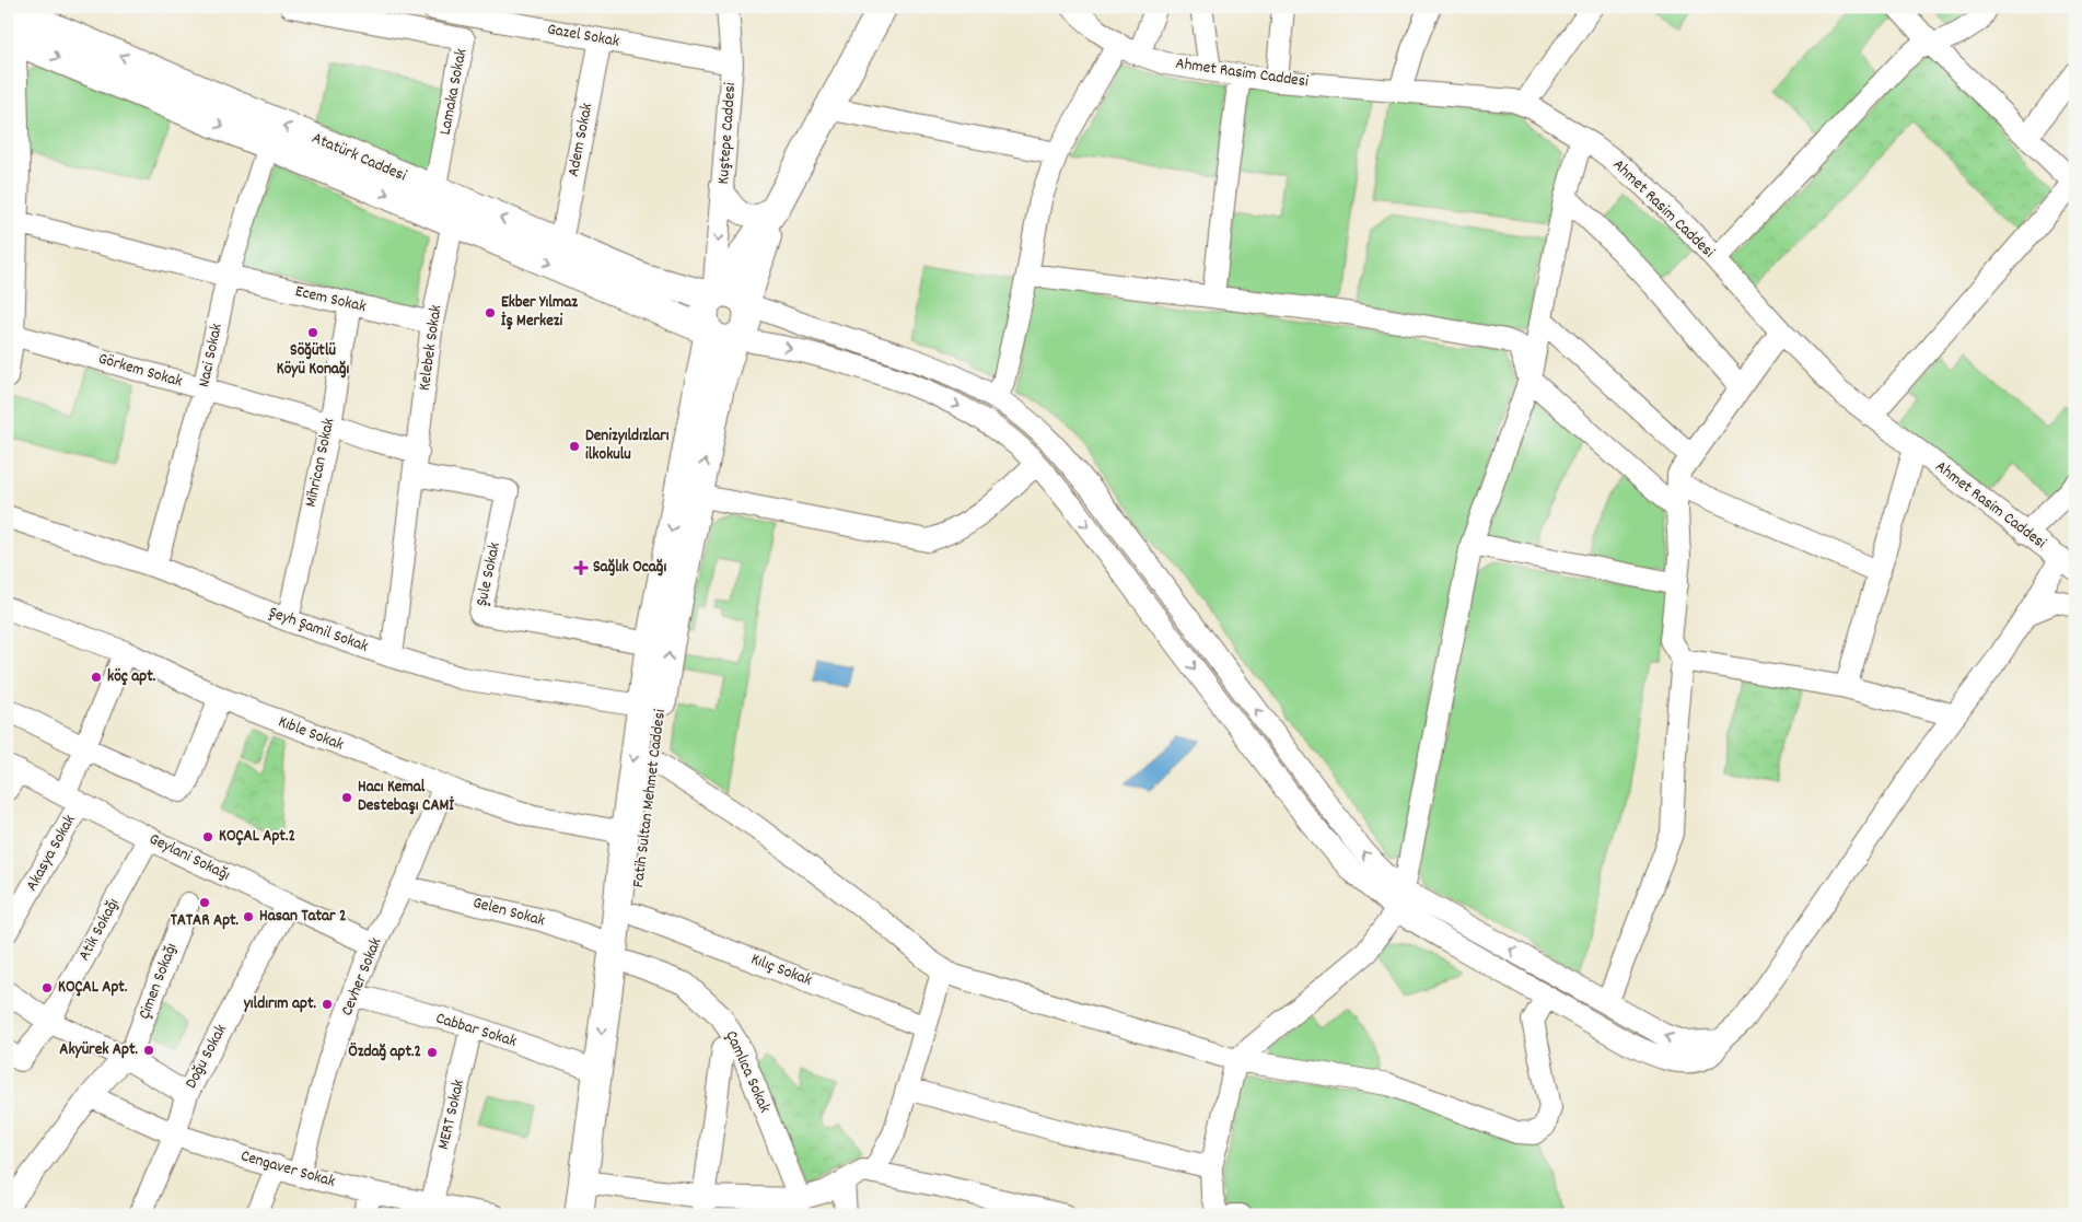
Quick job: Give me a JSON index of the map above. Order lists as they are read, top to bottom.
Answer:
{
  "streets": {
    "main road": ["Atatürk Caddesi", "Fatih Sultan Mehmet Caddesi"],
    "street": [
      "Gazel Sokak",
      "Ahmet Rasim Caddesi",
      "Lamaka Sokak",
      "Kuştepe Caddesi",
      "Adem Sokak",
      "Ecem Sokak",
      "Kelebek Sokak",
      "Naci Sokak",
      "Görkem Sokak",
      "Mihrican Sokak",
      "Şule Sokak",
      "Şeyh Şamil Sokak",
      "Kıble Sokak",
      "Akasya Sokak",
      "Geylani Sokağı",
      "Gelen Sokak",
      "Atik Sokağı",
      "Kılıç Sokak",
      "Cevher Sokak",
      "Çimen Sokağı",
      "Cabbar Sokak",
      "Doğu Sokak",
      "Çamlıca Sokak",
      "MERT Sokak",
      "Cengaver Sokak"
    ]
  },
  "crossings": [
    ["Gazel Sokak", "Lamaka Sokak"],
    ["Gazel Sokak", "Kuştepe Caddesi"],
    ["Gazel Sokak", "Adem Sokak"],
    ["Lamaka Sokak", "Atatürk Caddesi"],
    ["Adem Sokak", "Atatürk Caddesi"],
    ["Ecem Sokak", "Kelebek Sokak"],
    ["Ecem Sokak", "Naci Sokak"],
    ["Ecem Sokak", "Mihrican Sokak"],
    ["Kelebek Sokak", "Şule Sokak"],
    ["Kelebek Sokak", "Şeyh Şamil Sokak"],
    ["Naci Sokak", "Görkem Sokak"],
    ["Naci Sokak", "Şeyh Şamil Sokak"],
    ["Görkem Sokak", "Mihrican Sokak"],
    ["Mihrican Sokak", "Şeyh Şamil Sokak"],
    ["Şule Sokak", "Fatih Sultan Mehmet Caddesi"],
    ["Şeyh Şamil Sokak", "Fatih Sultan Mehmet Caddesi"],
    ["Kıble Sokak", "Fatih Sultan Mehmet Caddesi"],
    ["Kıble Sokak", "Akasya Sokak"],
    ["Kıble Sokak", "Cevher Sokak"],
    ["Fatih Sultan Mehmet Caddesi", "Gelen Sokak"],
    ["Fatih Sultan Mehmet Caddesi", "Kılıç Sokak"],
    ["Fatih Sultan Mehmet Caddesi", "Cabbar Sokak"],
    ["Fatih Sultan Mehmet Caddesi", "Çamlıca Sokak"],
    ["Akasya Sokak", "Geylani Sokağı"],
    ["Geylani Sokağı", "Atik Sokağı"],
    ["Geylani Sokağı", "Cevher Sokak"],
    ["Geylani Sokağı", "Doğu Sokak"],
    ["Gelen Sokak", "Cevher Sokak"],
    ["Gelen Sokak", "Çamlıca Sokak"],
    ["Cevher Sokak", "Cabbar Sokak"],
    ["Cevher Sokak", "Cengaver Sokak"],
    ["Çimen Sokağı", "Cengaver Sokak"],
    ["Cabbar Sokak", "MERT Sokak"],
    ["Doğu Sokak", "Cengaver Sokak"],
    ["MERT Sokak", "Cengaver Sokak"]
  ],
  "places": {
    "other": [
      "Ekber Yılmaz İş Merkezi",
      "Söğütlü Köyü Konağı",
      "Denizyıldızları ilkokulu",
      "köç apt.",
      "Hacı Kemal Destebaşı CAMİ",
      "KOÇAL Apt.2",
      "TATAR Apt.",
      "Hasan Tatar 2",
      "KOÇAL Apt.",
      "yıldırım apt.",
      "Akyürek Apt.",
      "Özdağ apt.2"
    ],
    "health": ["Sağlık Ocağı"]
  }
}
